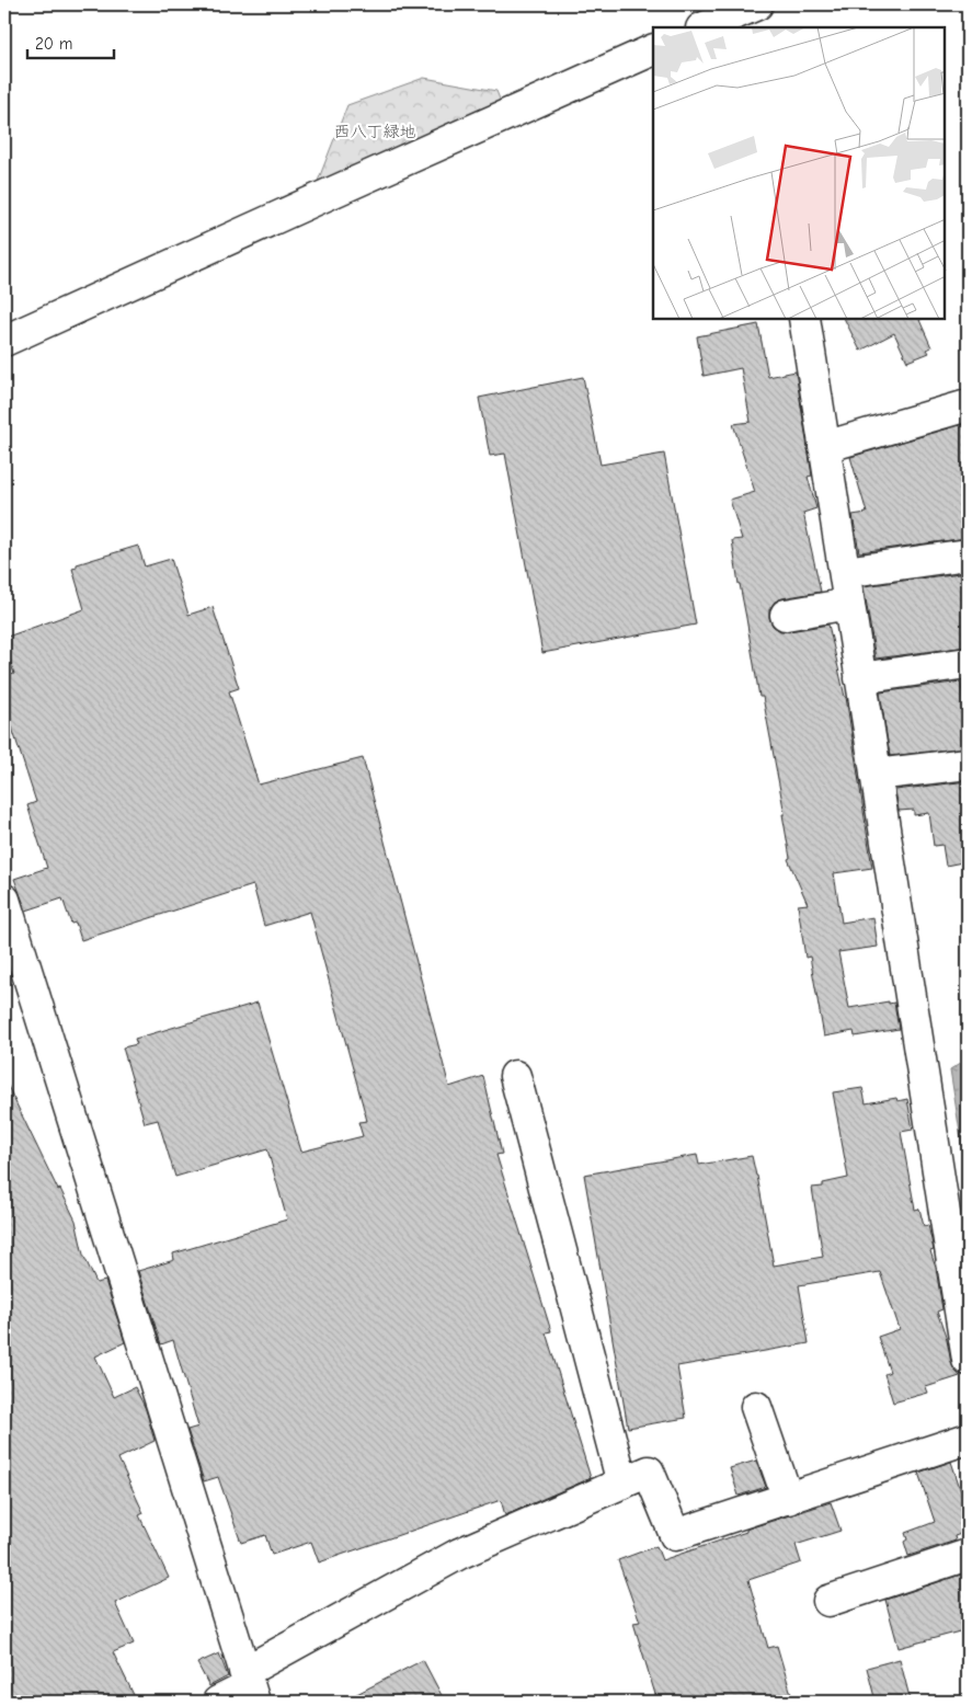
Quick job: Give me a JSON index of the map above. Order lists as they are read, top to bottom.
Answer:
{
  "parks": ["西八丁緑地"],
  "scale_bar": "20 m"
}
